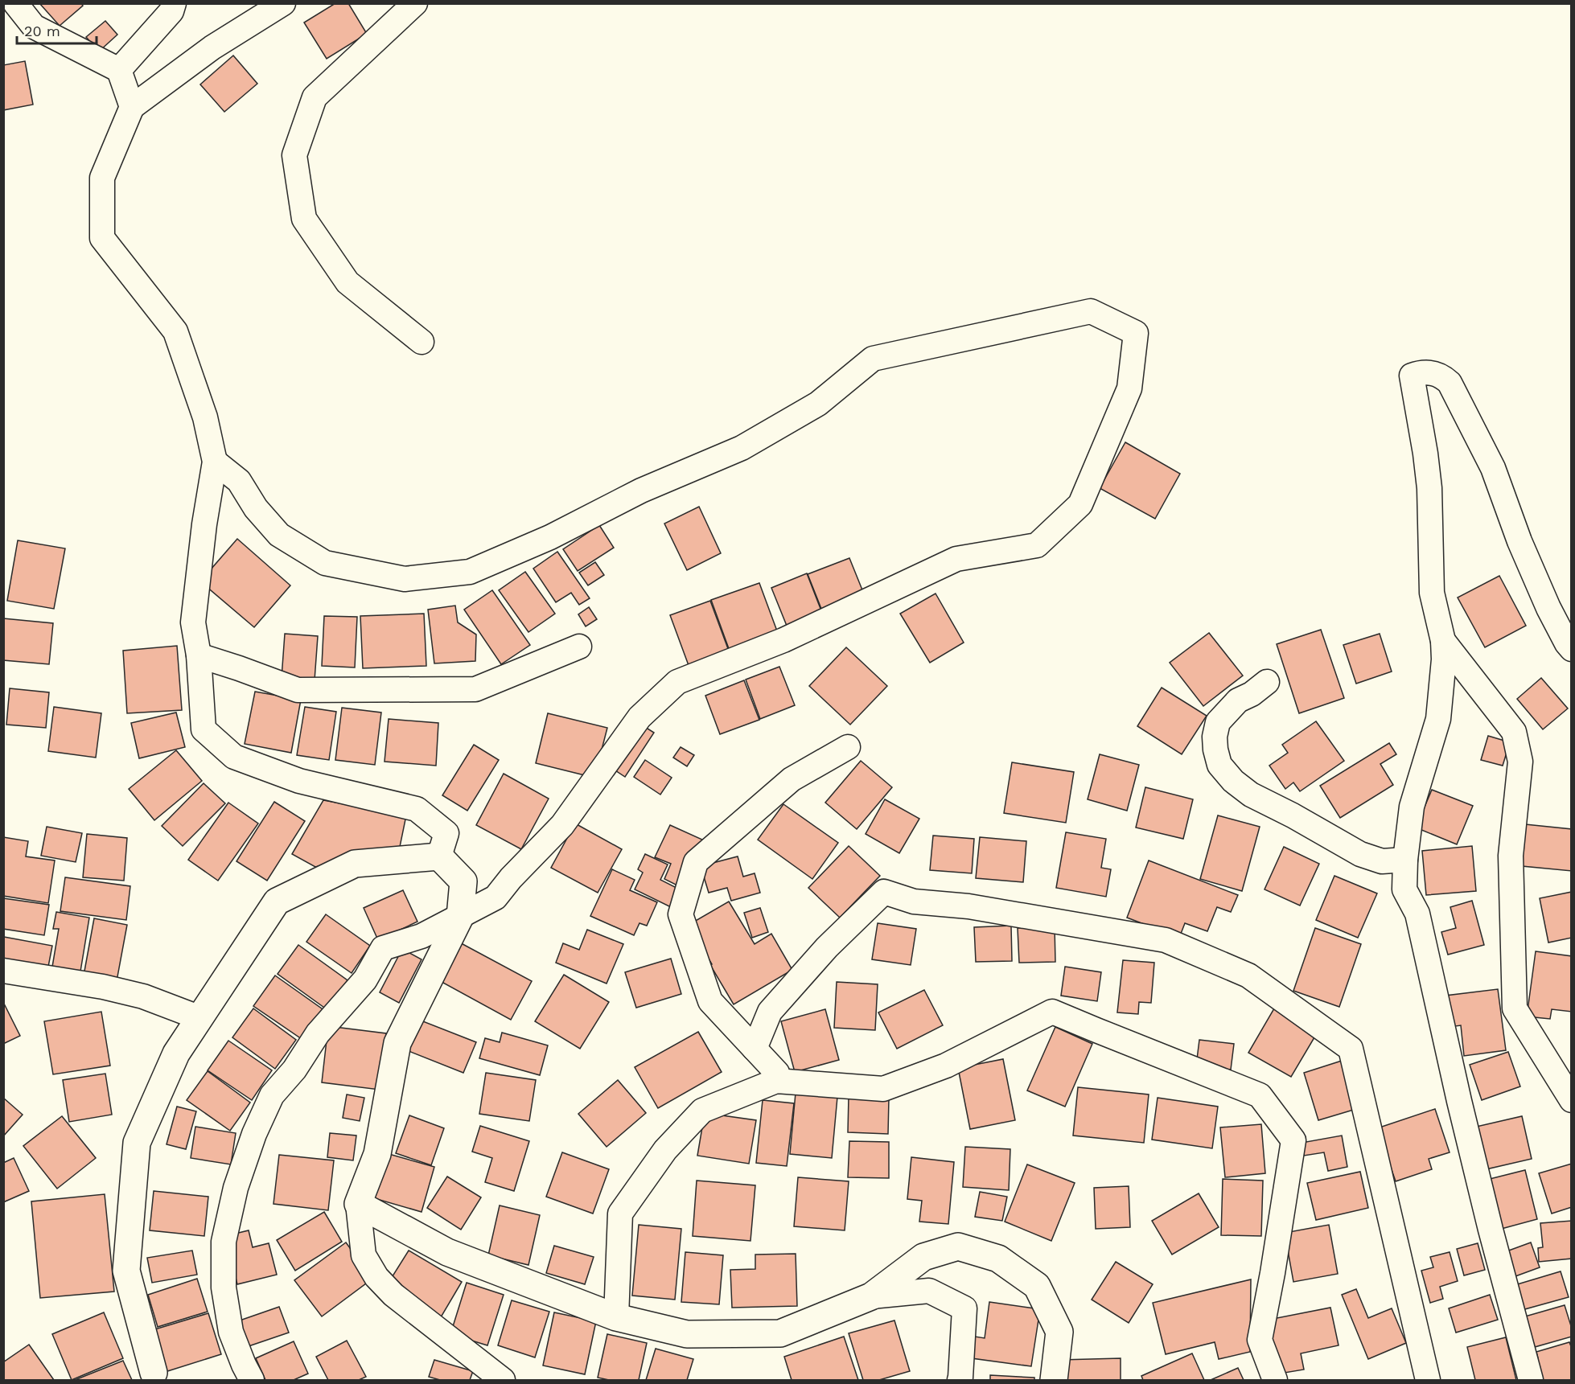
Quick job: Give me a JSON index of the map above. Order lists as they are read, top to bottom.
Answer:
{
  "scale_bar": "20 m"
}
